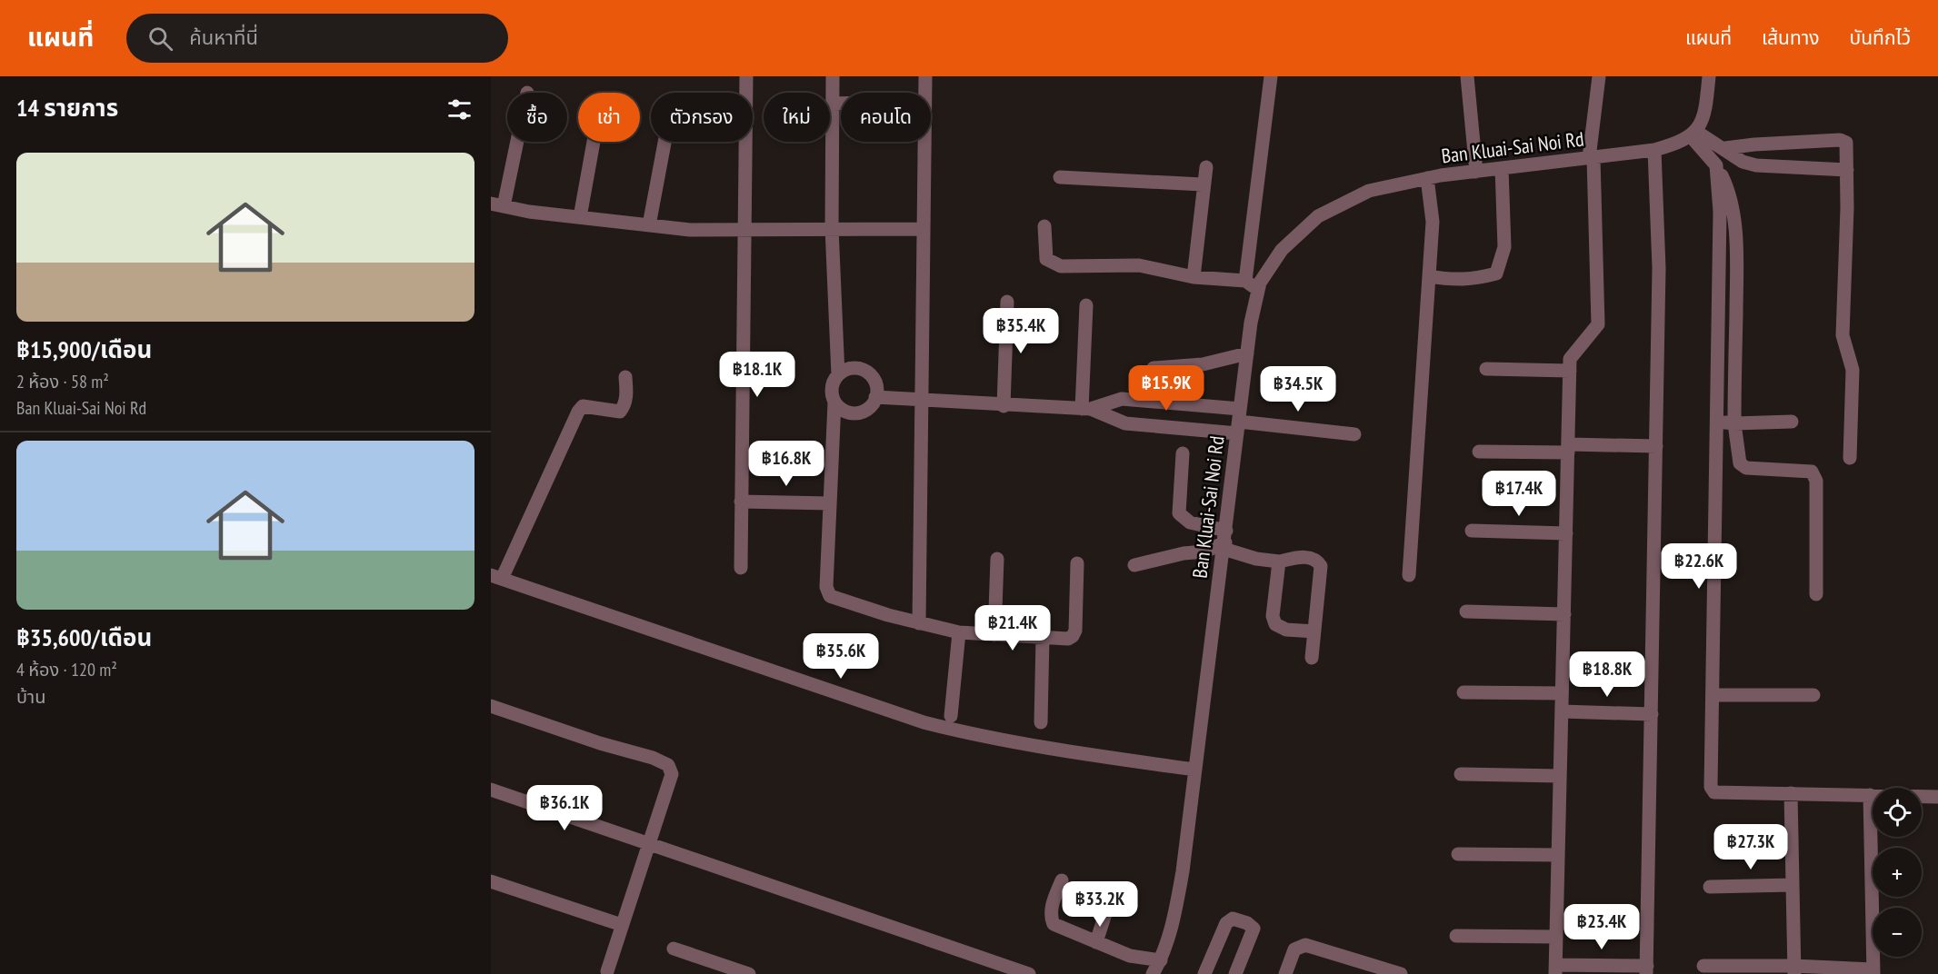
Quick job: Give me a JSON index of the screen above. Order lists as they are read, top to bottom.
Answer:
{
  "streets": {
    "street": ["Ban Kluai-Sai Noi Rd"]
  },
  "page": {
    "header": "แผนที่",
    "search": "ค้นหาที่นี่",
    "nav": ["แผนที่", "เส้นทาง", "บันทึกไว้"],
    "heading": "14 รายการ",
    "chip": [
      "ซื้อ",
      "เช่า",
      "ตัวกรอง",
      "ใหม่",
      "คอนโด"
    ],
    "list": [
      {
        "name": "฿15,900/เดือน",
        "note": "2 ห้อง · 58 m² · Ban Kluai-Sai Noi Rd"
      },
      {
        "name": "฿35,600/เดือน",
        "note": "4 ห้อง · 120 m² · บ้าน"
      }
    ],
    "price": [
      "฿35.4K",
      "฿18.1K",
      "฿15.9K",
      "฿34.5K",
      "฿16.8K",
      "฿17.4K",
      "฿22.6K",
      "฿21.4K",
      "฿35.6K",
      "฿18.8K",
      "฿36.1K",
      "฿27.3K",
      "฿33.2K",
      "฿23.4K"
    ],
    "map_buttons": ["+", "−"]
  }
}
